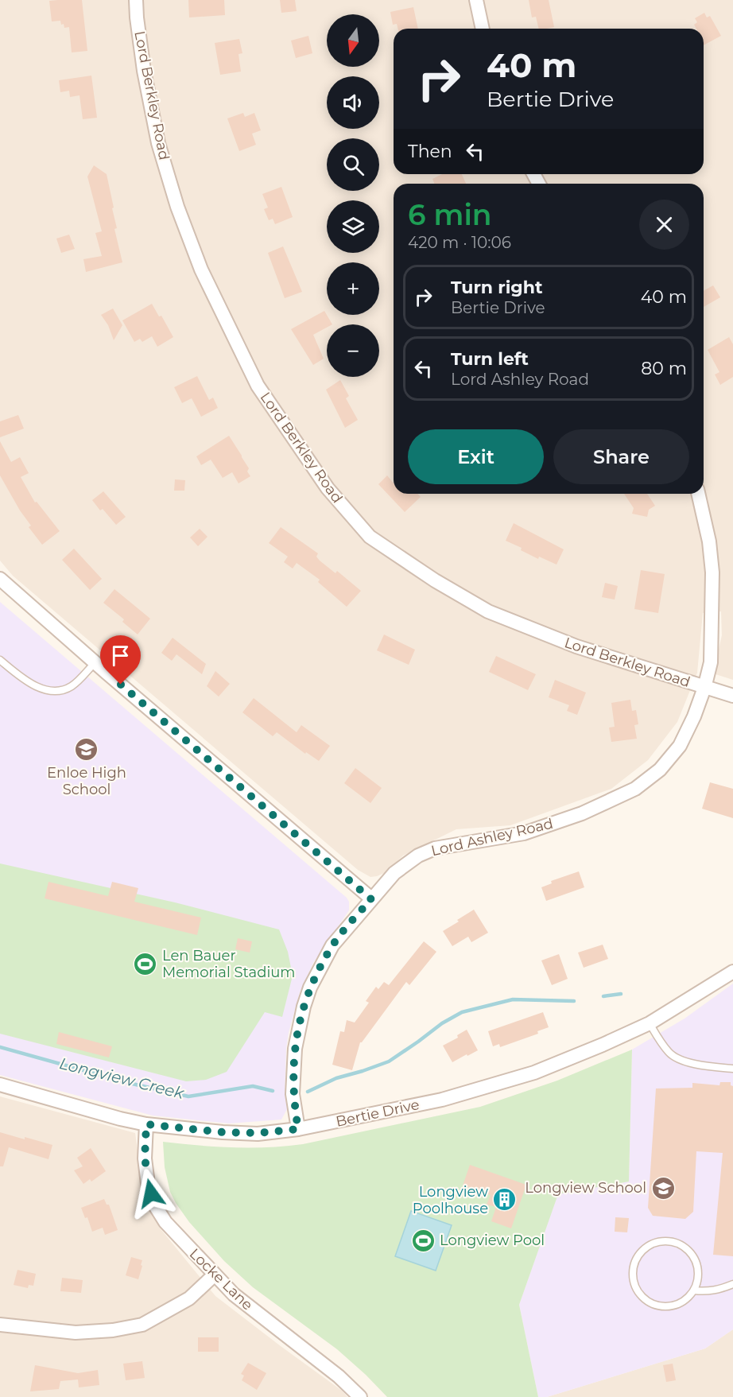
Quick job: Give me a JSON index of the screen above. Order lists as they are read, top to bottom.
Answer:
{
  "streets": {
    "street": [
      "Lord Berkley Road",
      "Lord Ashley Road",
      "Bertie Drive",
      "Locke Lane"
    ]
  },
  "crossings": [
    ["Lord Berkley Road", "Lord Ashley Road"],
    ["Lord Ashley Road", "Bertie Drive"],
    ["Bertie Drive", "Locke Lane"]
  ],
  "water": ["Longview Creek"],
  "places": {
    "school or university": ["Enloe High School", "Longview School"],
    "sports": ["Len Bauer Memorial Stadium", "Longview Pool"],
    "building": ["Longview Poolhouse"]
  },
  "north": "bottom",
  "page": {
    "map_buttons": ["+", "−"],
    "turn": ["40 m", "Bertie Drive"],
    "then": "Then",
    "heading": ["6 min", "420 m · 10:06"],
    "list": [
      {
        "name": "Turn right",
        "note": "Bertie Drive",
        "value": "40 m"
      },
      {
        "name": "Turn left",
        "note": "Lord Ashley Road",
        "value": "80 m"
      }
    ],
    "buttons": ["Exit", "Share"]
  }
}
